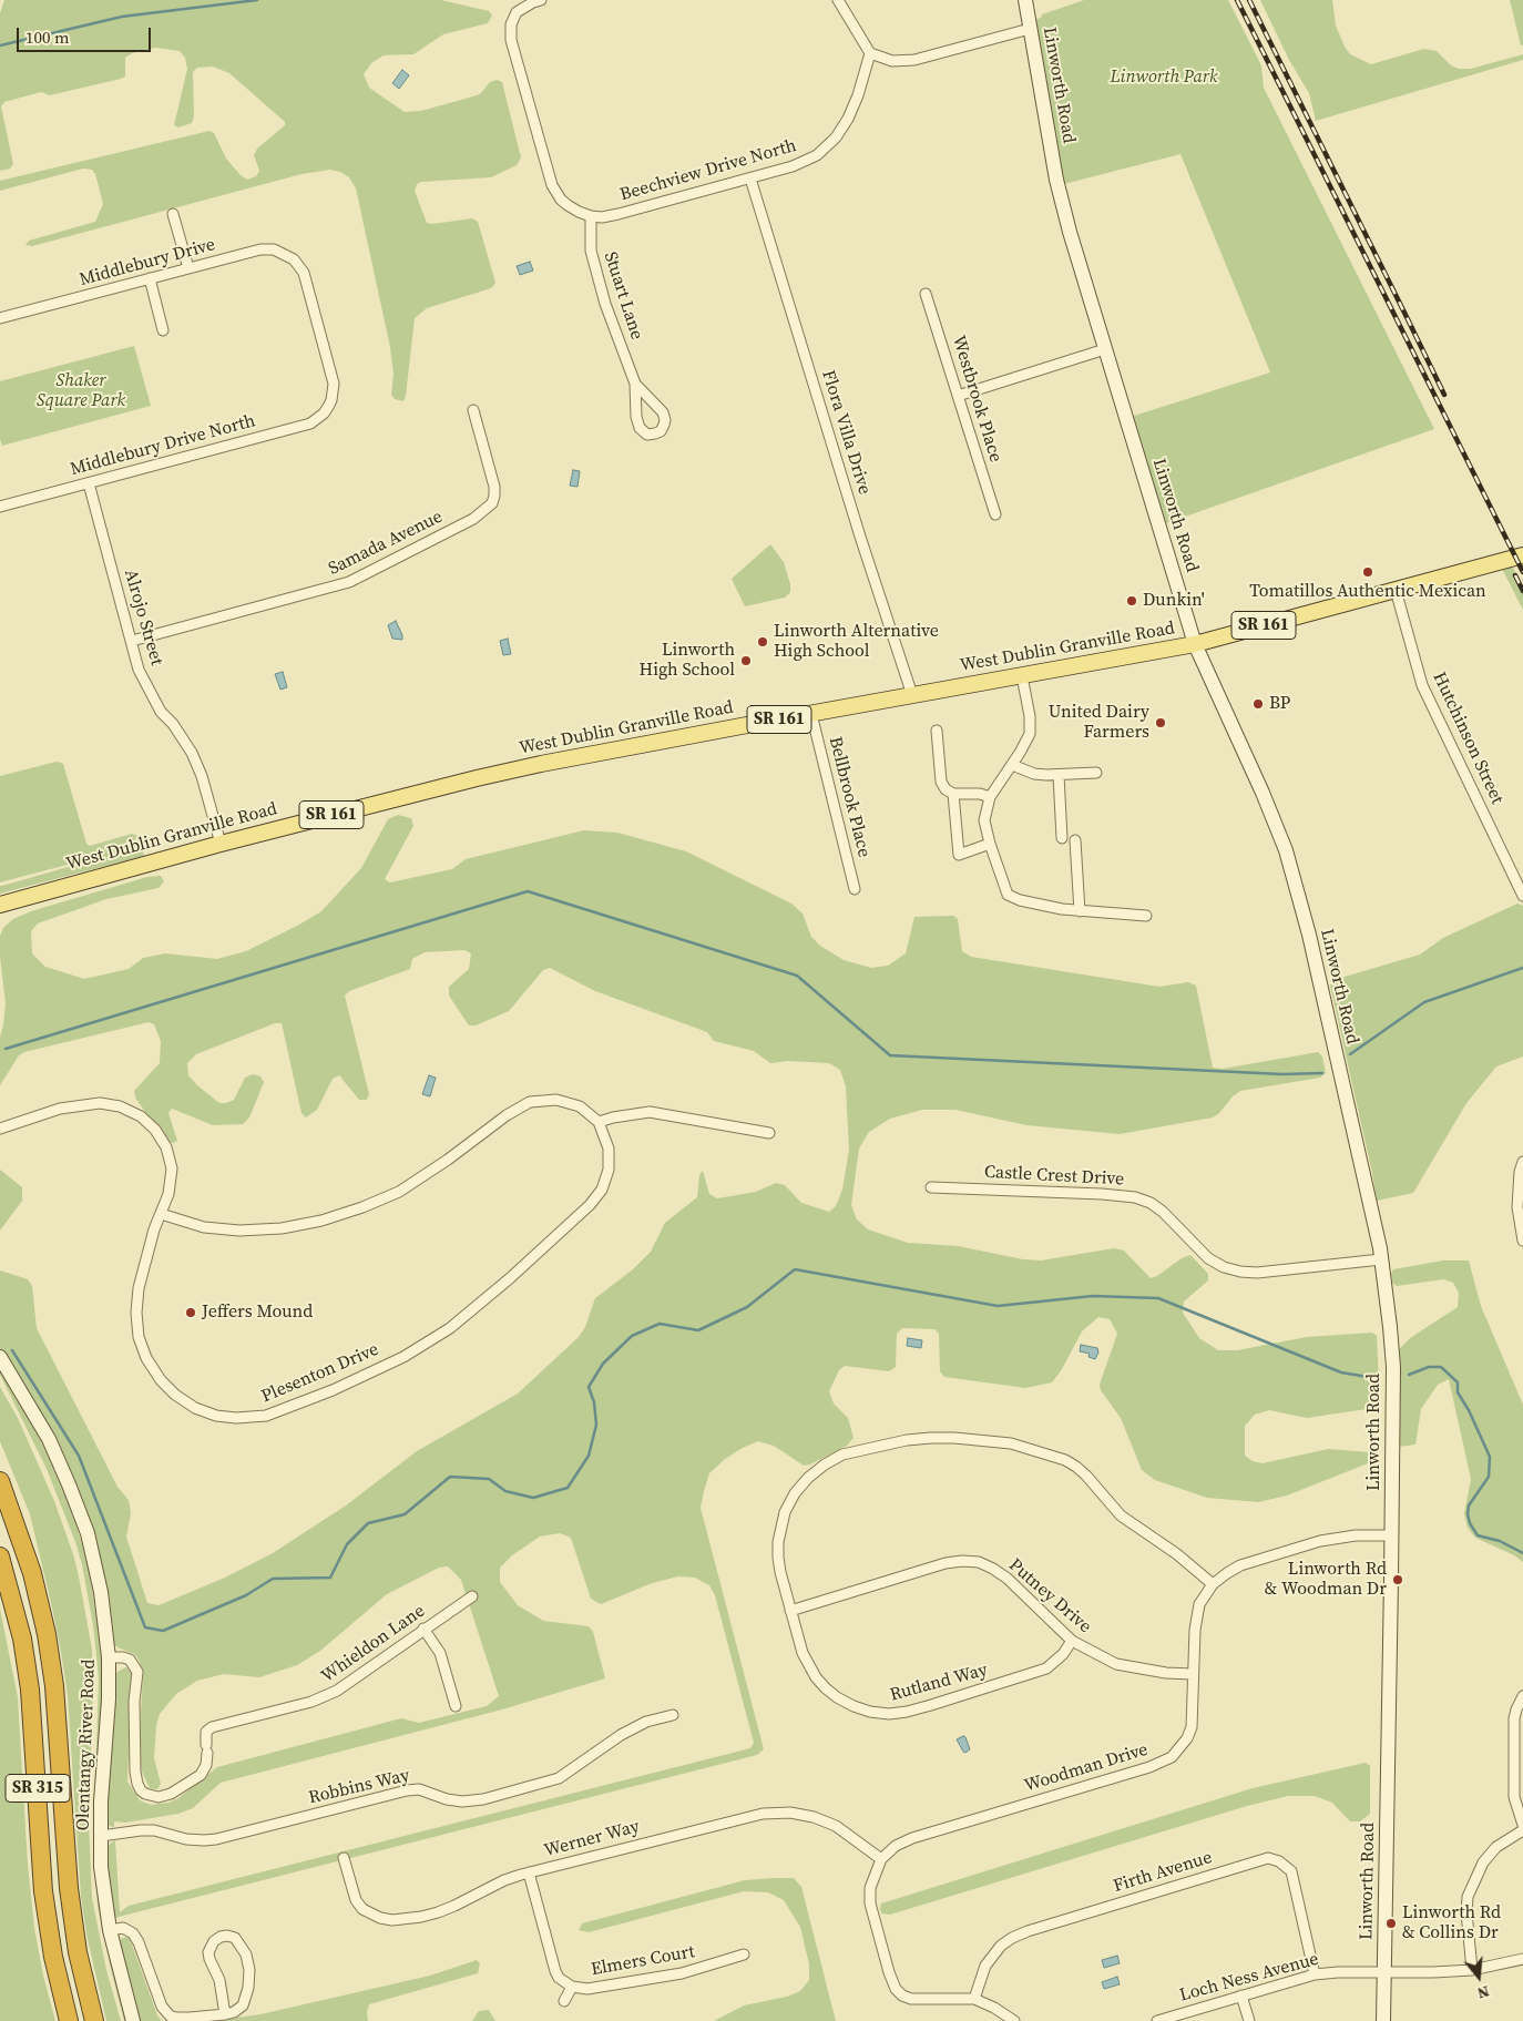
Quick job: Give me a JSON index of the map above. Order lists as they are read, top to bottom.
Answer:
{
  "streets": {
    "highway": ["SR 315"],
    "main road": [
      "Linworth Road",
      "SR 161",
      "West Dublin Granville Road",
      "Olentangy River Road"
    ],
    "street": [
      "Beechview Drive North",
      "Middlebury Drive",
      "Stuart Lane",
      "Westbrook Place",
      "Flora Villa Drive",
      "Middlebury Drive North",
      "Samada Avenue",
      "Alrojo Street",
      "Hutchinson Street",
      "Bellbrook Place",
      "Castle Crest Drive",
      "Plesenton Drive",
      "Putney Drive",
      "Whieldon Lane",
      "Rutland Way",
      "Woodman Drive",
      "Robbins Way",
      "Werner Way",
      "Firth Avenue",
      "Elmers Court",
      "Loch Ness Avenue"
    ]
  },
  "crossings": [
    ["Linworth Road", "West Dublin Granville Road"],
    ["Linworth Road", "Castle Crest Drive"],
    ["Linworth Road", "Woodman Drive"],
    ["Linworth Road", "Loch Ness Avenue"],
    ["Beechview Drive North", "Stuart Lane"],
    ["Beechview Drive North", "Flora Villa Drive"],
    ["Middlebury Drive", "Middlebury Drive North"],
    ["Flora Villa Drive", "West Dublin Granville Road"],
    ["Middlebury Drive North", "Alrojo Street"],
    ["Samada Avenue", "Alrojo Street"],
    ["Alrojo Street", "West Dublin Granville Road"],
    ["West Dublin Granville Road", "Hutchinson Street"],
    ["West Dublin Granville Road", "Bellbrook Place"],
    ["Putney Drive", "Rutland Way"],
    ["Putney Drive", "Woodman Drive"],
    ["Whieldon Lane", "Olentangy River Road"],
    ["Rutland Way", "Woodman Drive"],
    ["Olentangy River Road", "Robbins Way"],
    ["Woodman Drive", "Werner Way"],
    ["Werner Way", "Elmers Court"],
    ["Firth Avenue", "Loch Ness Avenue"]
  ],
  "parks": ["Linworth Park", "Shaker Square Park"],
  "places": [
    "Tomatillos Authentic Mexican",
    "Dunkin'",
    "Linworth Alternative High School",
    "Linworth High School",
    "BP",
    "United Dairy Farmers",
    "Jeffers Mound",
    "Linworth Rd & Woodman Dr",
    "Linworth Rd & Collins Dr"
  ],
  "scale_bar": "100 m",
  "north": "bottom"
}
